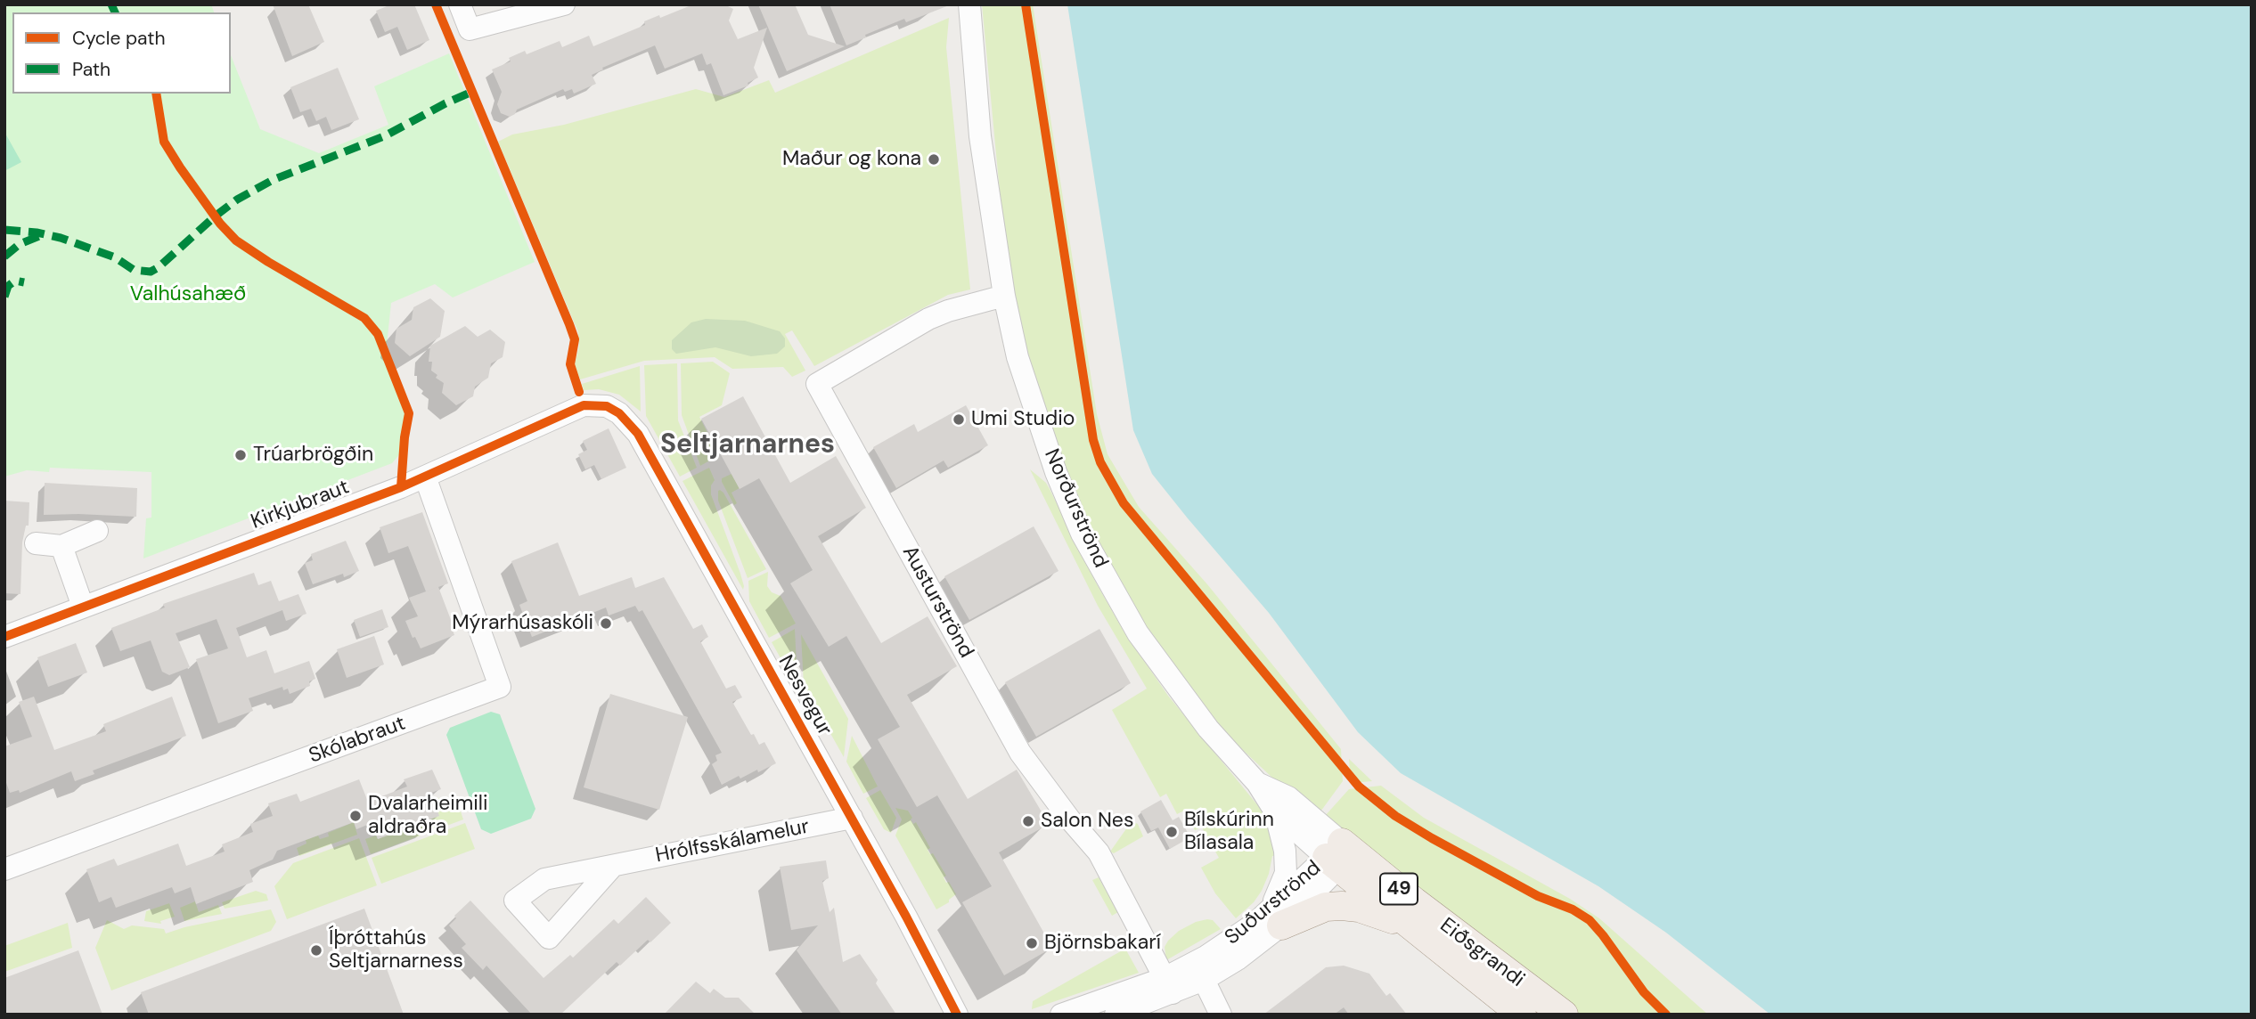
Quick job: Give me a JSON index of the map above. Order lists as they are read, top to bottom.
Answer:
{
  "streets": {
    "main road": ["49", "Eiðsgrandi"],
    "street": [
      "Kirkjubraut",
      "Norðurströnd",
      "Austurströnd",
      "Nesvegur",
      "Skólabraut",
      "Hrólfsskálamelur",
      "Suðurströnd"
    ]
  },
  "crossings": [
    ["Kirkjubraut", "Nesvegur"],
    ["Kirkjubraut", "Skólabraut"],
    ["Norðurströnd", "Austurströnd"],
    ["Norðurströnd", "Suðurströnd"],
    ["Norðurströnd", "Eiðsgrandi"],
    ["Austurströnd", "Suðurströnd"],
    ["Nesvegur", "Hrólfsskálamelur"],
    ["49", "Suðurströnd"],
    ["49", "Eiðsgrandi"],
    ["Suðurströnd", "Eiðsgrandi"]
  ],
  "districts": ["Seltjarnarnes"],
  "parks": ["Valhúsahæð"],
  "places": [
    "Maður og kona",
    "Umi Studio",
    "Trúarbrögðin",
    "Mýrarhúsaskóli",
    "Dvalarheimili aldraðra",
    "Salon Nes",
    "Bílskúrinn Bílasala",
    "Björnsbakarí",
    "Íþróttahús Seltjarnarness"
  ],
  "legend": ["Cycle path", "Path"]
}
